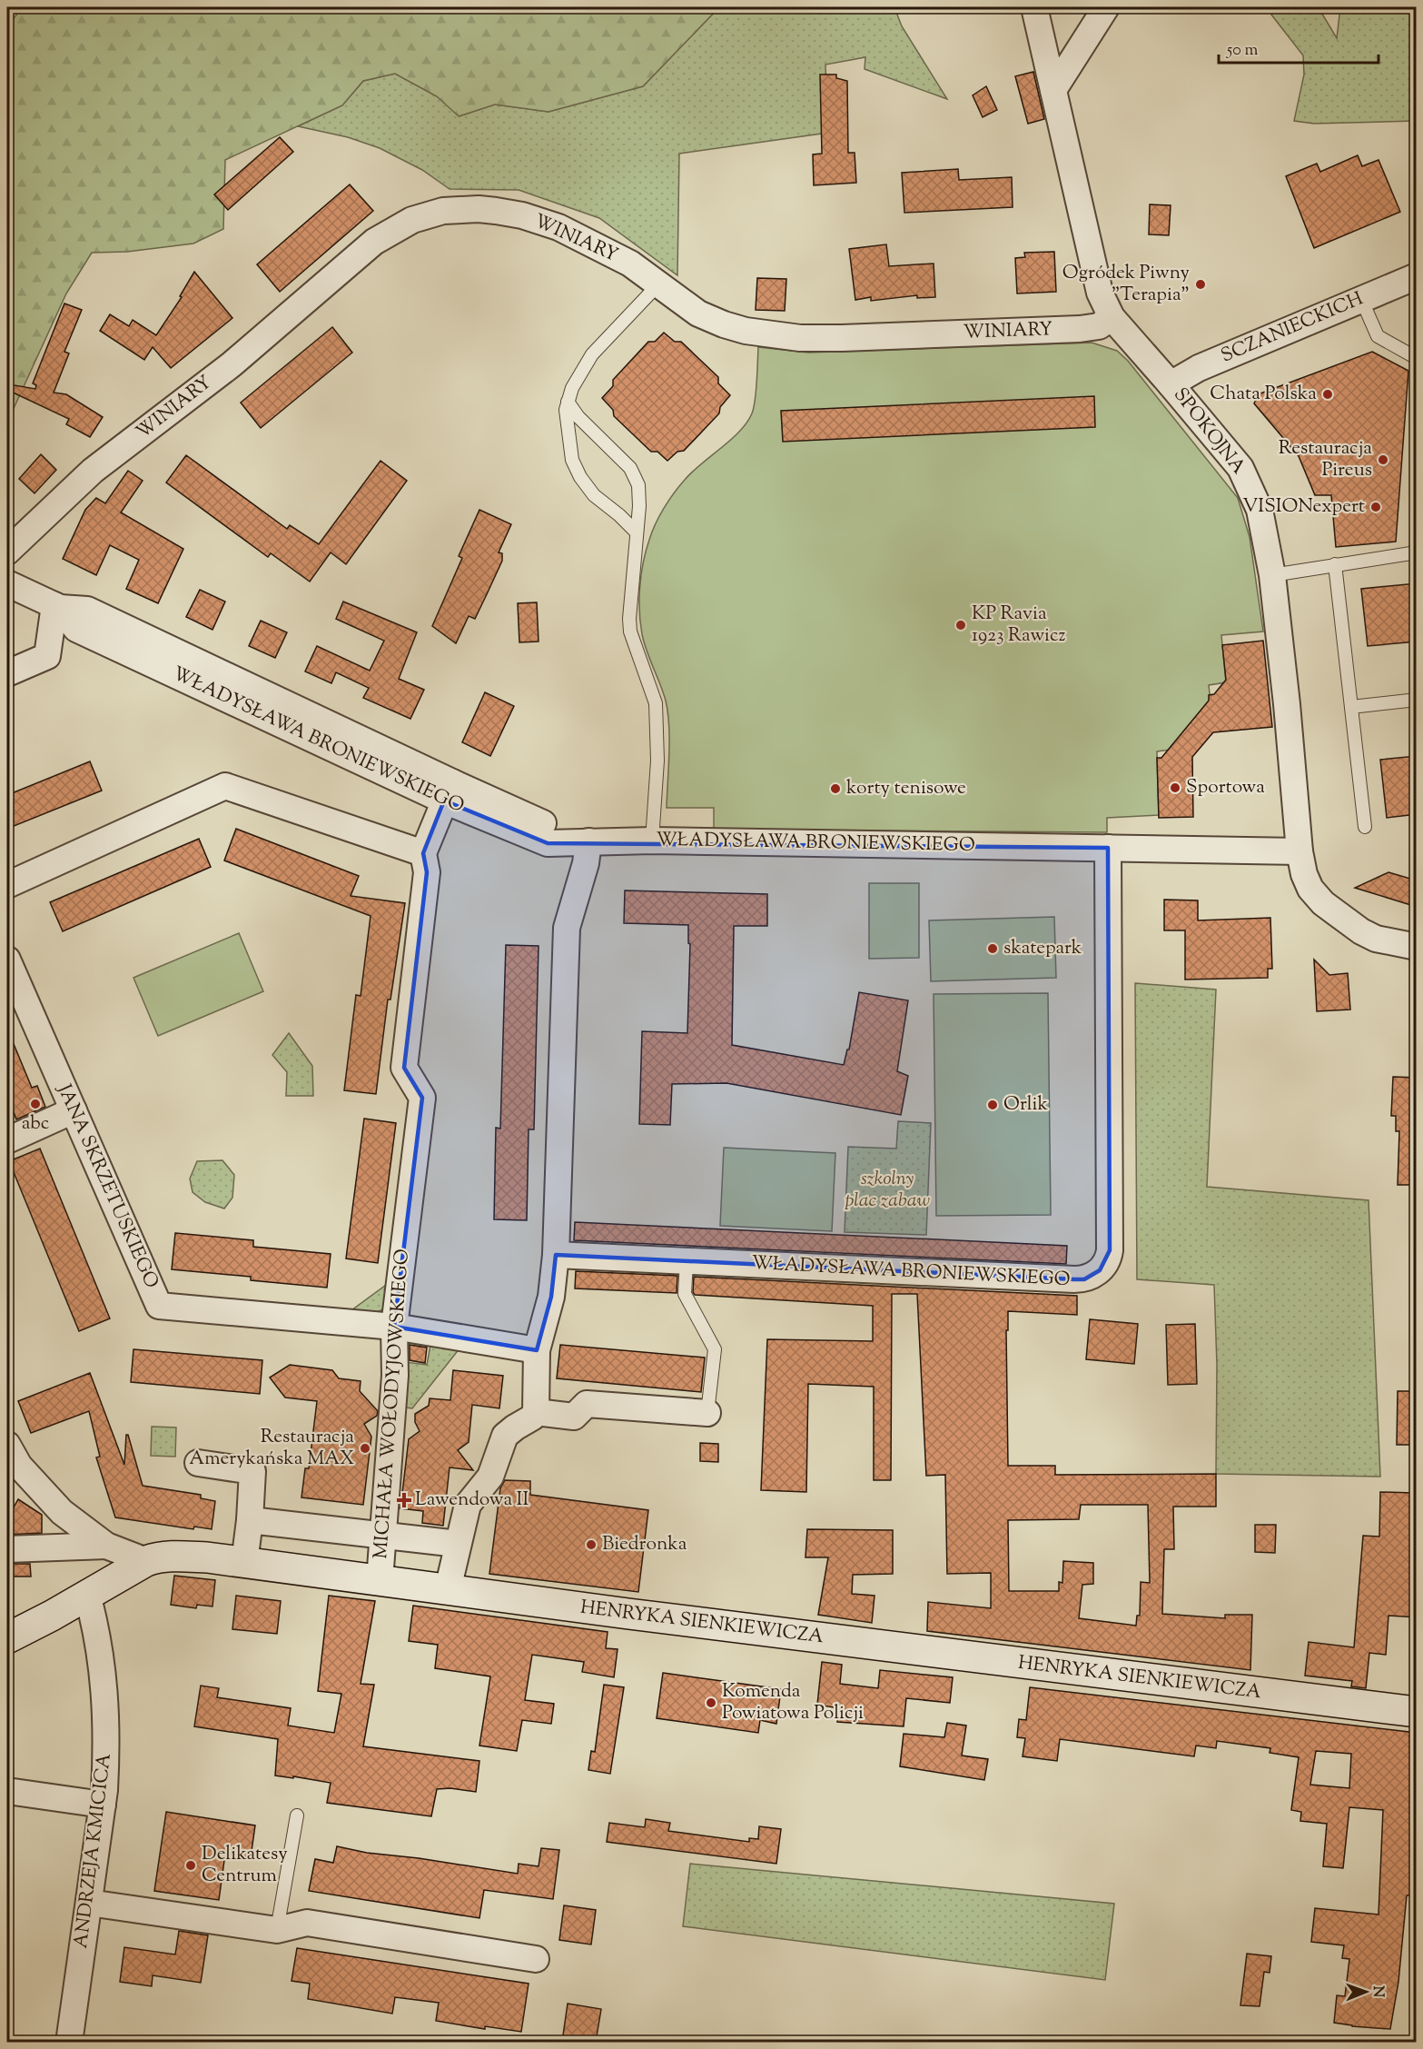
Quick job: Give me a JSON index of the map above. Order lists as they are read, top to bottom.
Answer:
{
  "streets": {
    "street": [
      "WINIARY",
      "SCZANIECKICH",
      "SPOKOJNA",
      "WŁADYSŁAWA BRONIEWSKIEGO",
      "JANA SKRZETUSKIEGO",
      "MICHAŁA WOŁODYJOWSKIEGO",
      "HENRYKA SIENKIEWICZA",
      "ANDRZEJA KMICICA"
    ]
  },
  "crossings": [
    ["WINIARY", "SPOKOJNA"],
    ["SCZANIECKICH", "SPOKOJNA"],
    ["SPOKOJNA", "WŁADYSŁAWA BRONIEWSKIEGO"],
    ["WŁADYSŁAWA BRONIEWSKIEGO", "MICHAŁA WOŁODYJOWSKIEGO"],
    ["JANA SKRZETUSKIEGO", "MICHAŁA WOŁODYJOWSKIEGO"],
    ["MICHAŁA WOŁODYJOWSKIEGO", "HENRYKA SIENKIEWICZA"],
    ["HENRYKA SIENKIEWICZA", "ANDRZEJA KMICICA"]
  ],
  "parks": ["szkolny plac zabaw"],
  "places": {
    "other": [
      "Ogródek Piwny \"Terapia\"",
      "Chata Polska",
      "Restauracja Pireus",
      "VISIONexpert",
      "KP Ravia 1923 Rawicz",
      "Sportowa",
      "korty tenisowe",
      "skatepark",
      "abc",
      "Orlik",
      "Restauracja Amerykańska MAX",
      "Biedronka",
      "Komenda Powiatowa Policji",
      "Delikatesy Centrum"
    ],
    "health": ["Lawendowa II"]
  },
  "scale_bar": "50 m",
  "north": "right"
}
